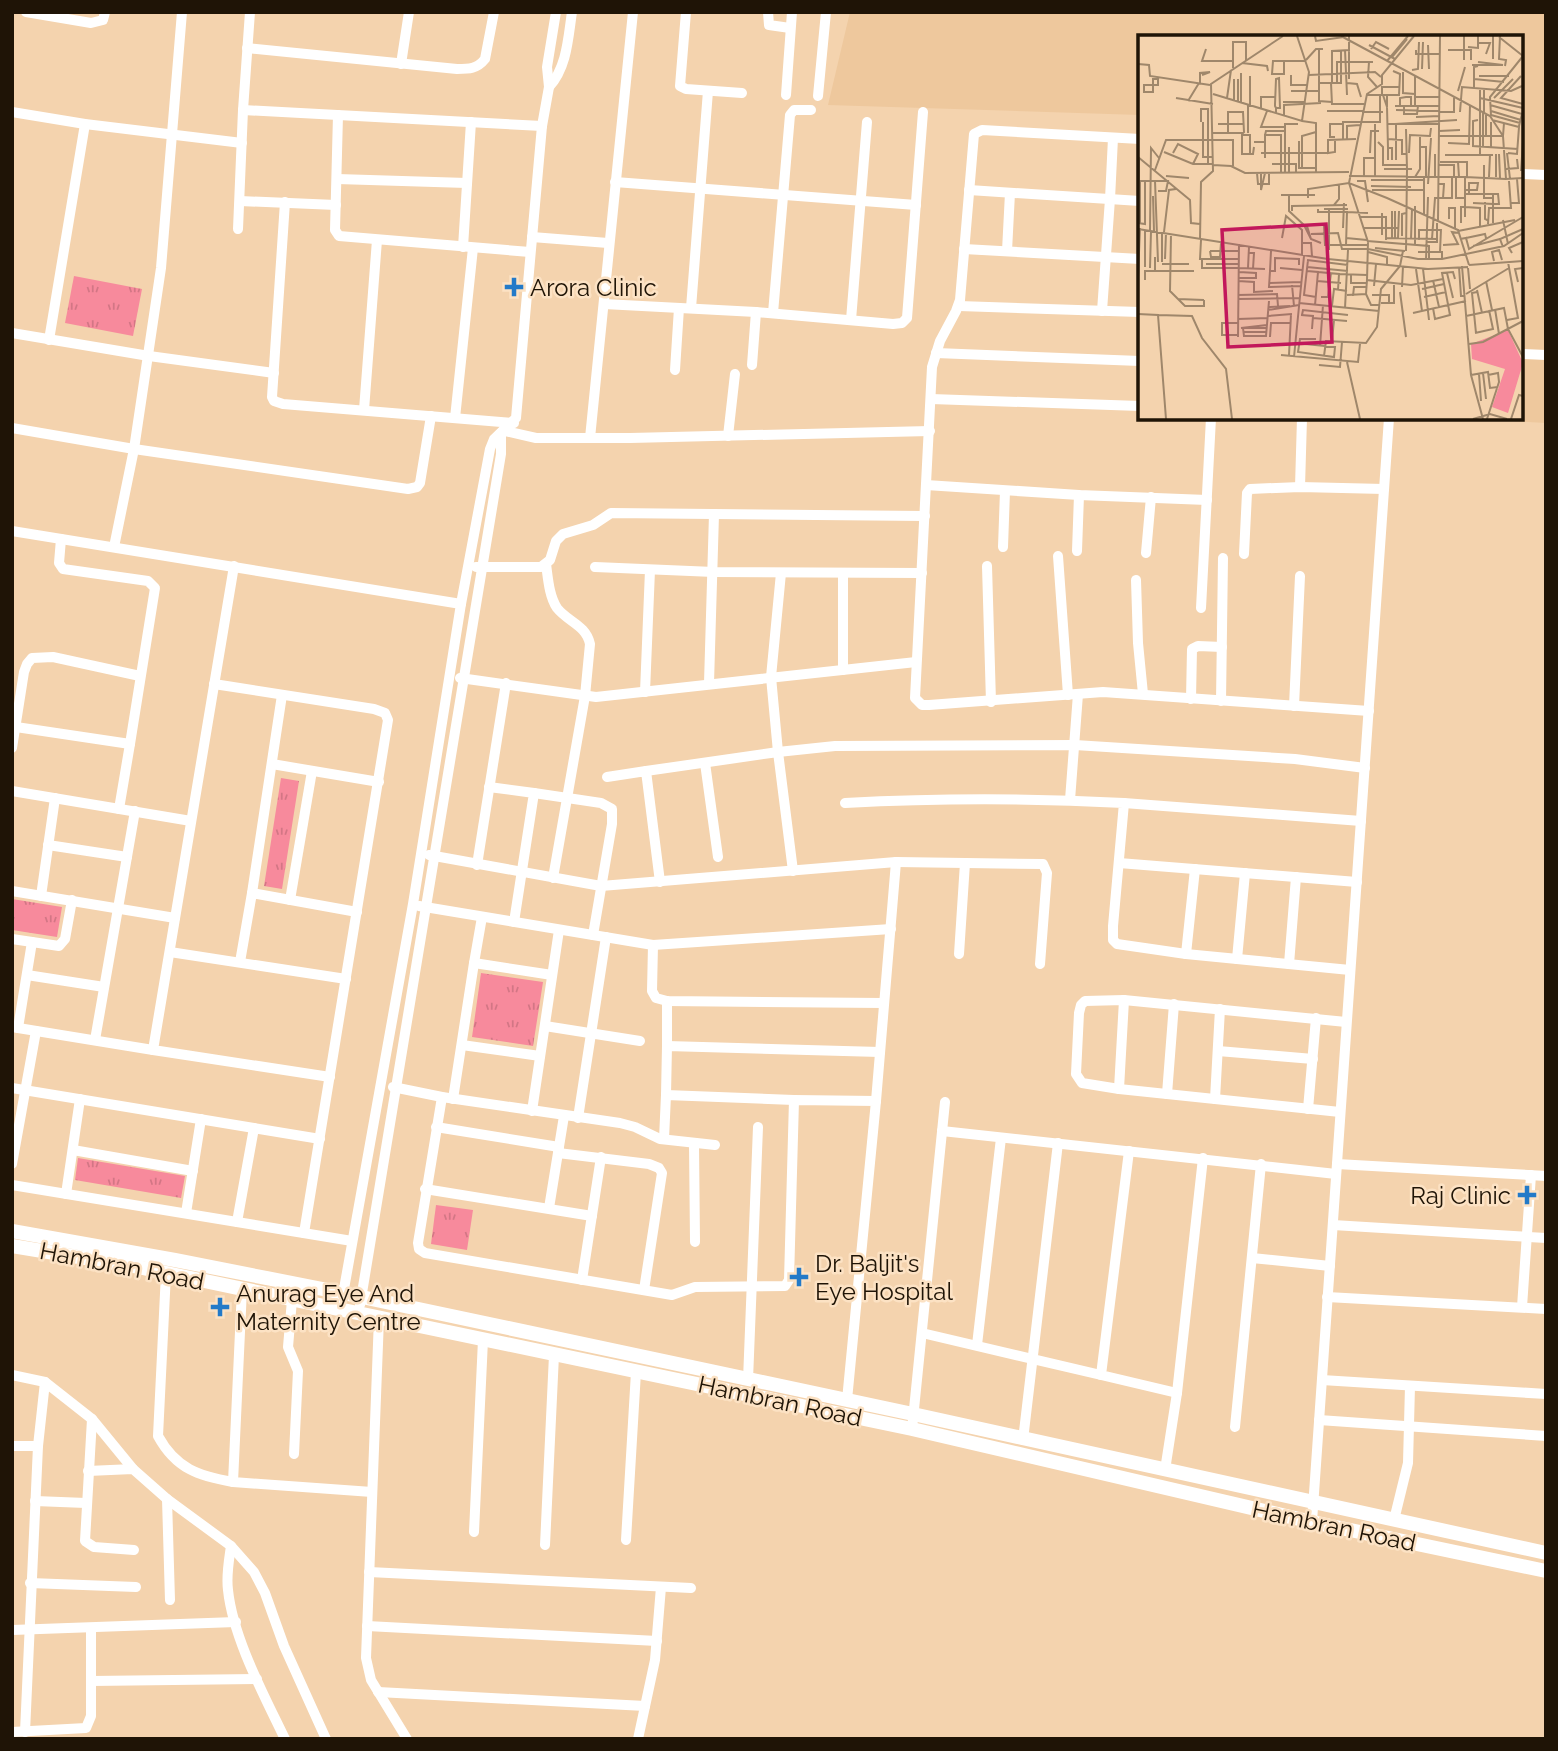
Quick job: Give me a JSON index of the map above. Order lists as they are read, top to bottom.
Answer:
{
  "streets": {
    "main road": ["Hambran Road"]
  },
  "places": {
    "health": [
      "Arora Clinic",
      "Raj Clinic",
      "Dr. Baljit's Eye Hospital",
      "Anurag Eye And Maternity Centre"
    ]
  }
}
